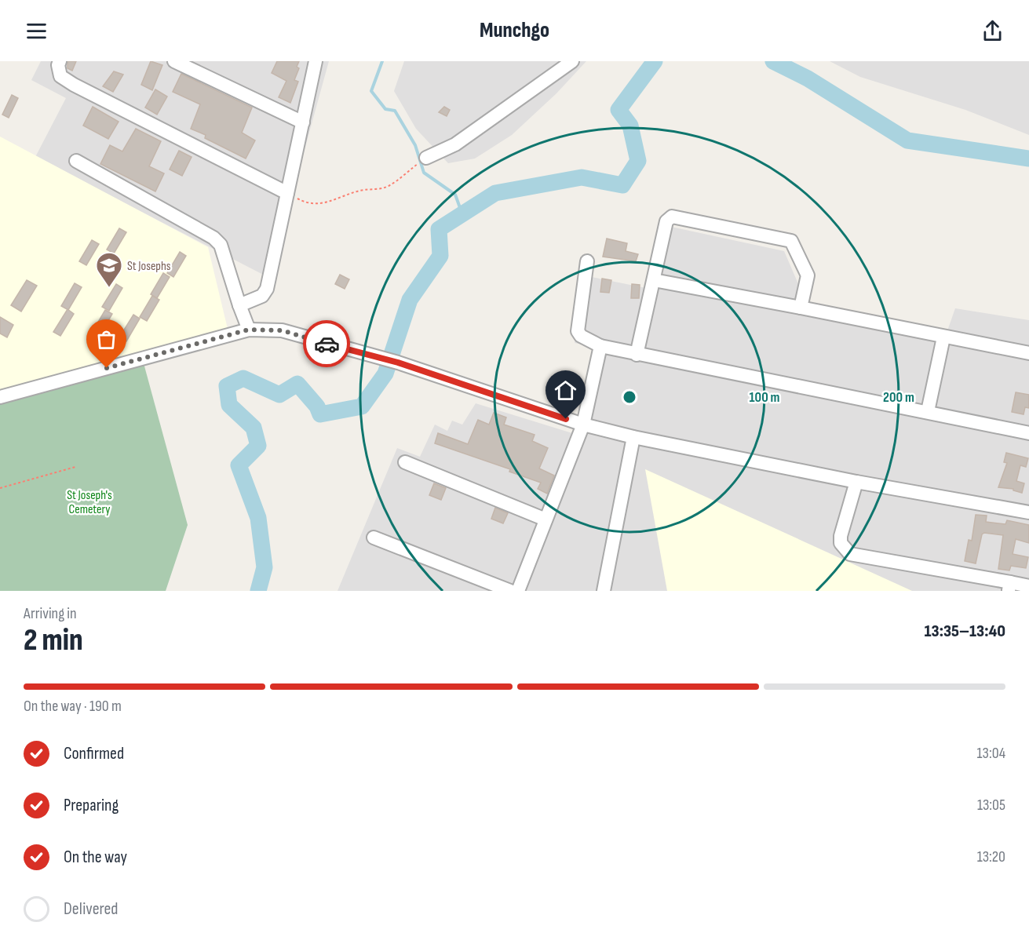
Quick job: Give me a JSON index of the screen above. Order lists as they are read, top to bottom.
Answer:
{
  "parks": ["St Joseph's Cemetery"],
  "places": {
    "school or university": ["St Josephs"]
  },
  "page": {
    "header": "Munchgo",
    "heading": ["2 min", "Arriving in", "13:35–13:40"],
    "bar": "On the way · 190 m",
    "list": [
      ["Confirmed", "13:04"],
      ["Preparing", "13:05"],
      ["On the way", "13:20"],
      "Delivered"
    ]
  },
  "rings": ["100 m", "200 m"]
}
